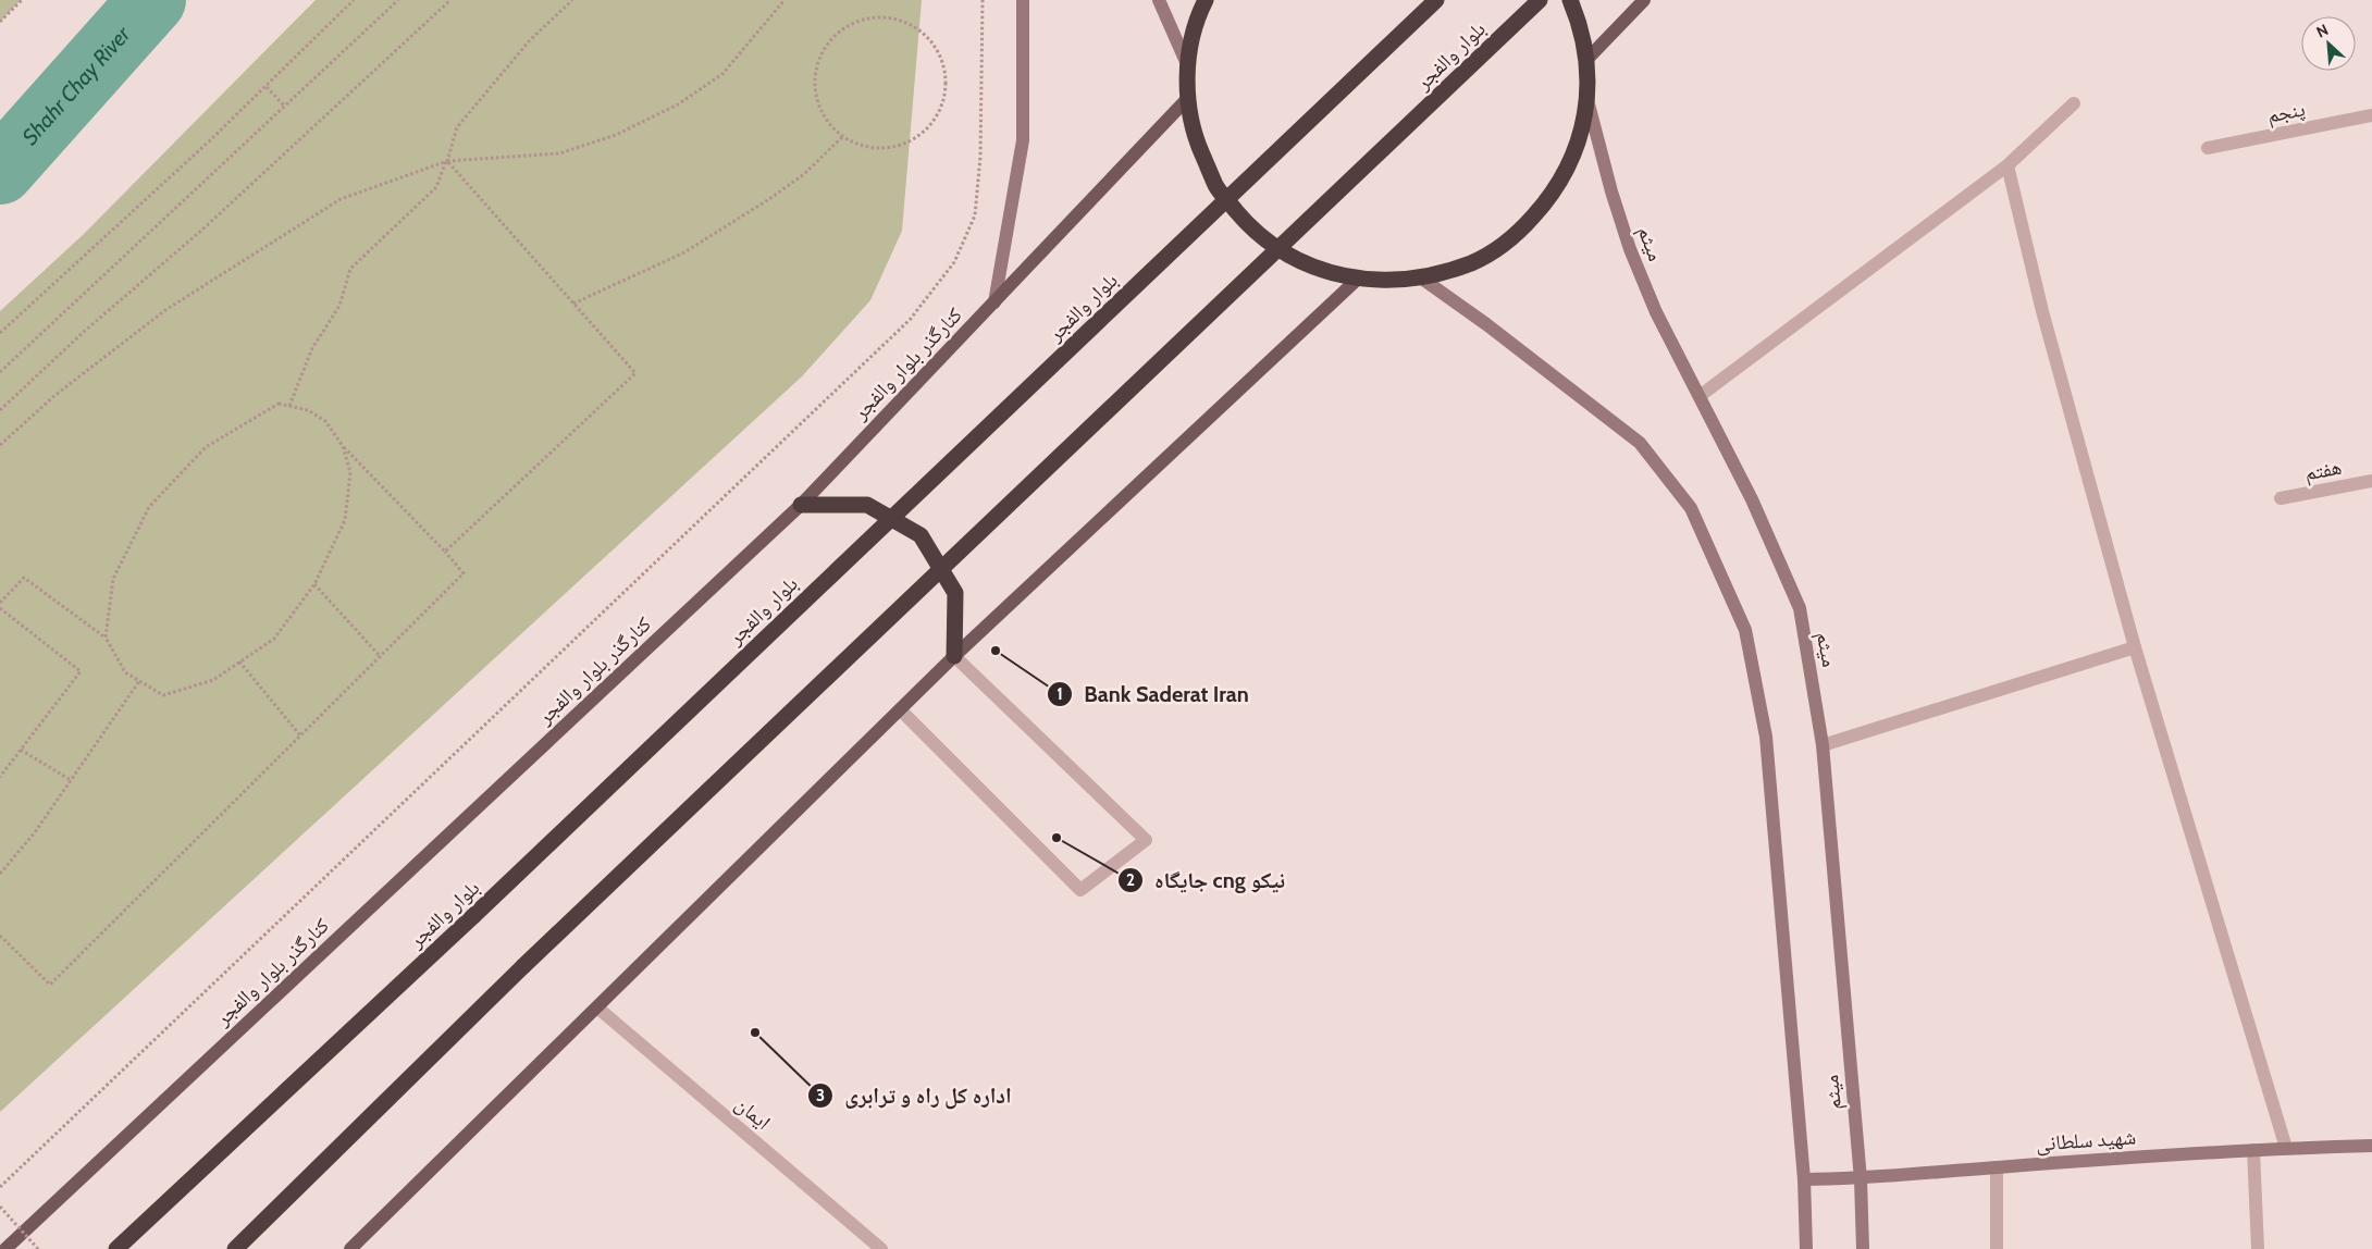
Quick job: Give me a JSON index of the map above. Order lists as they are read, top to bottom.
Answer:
{
  "streets": {
    "highway": ["بلوار والفجر"],
    "main road": ["میثم", "کنارگذر بلوار والفجر", "شهید سلطانی"],
    "street": ["پنجم", "هفتم", "ایمان"]
  },
  "crossings": [
    ["میثم", "شهید سلطانی"]
  ],
  "water": ["Shahr Chay River"],
  "places": ["Bank Saderat Iran", "جایگاه cng نیکو", "اداره کل راه و ترابری"],
  "north": "top left"
}
